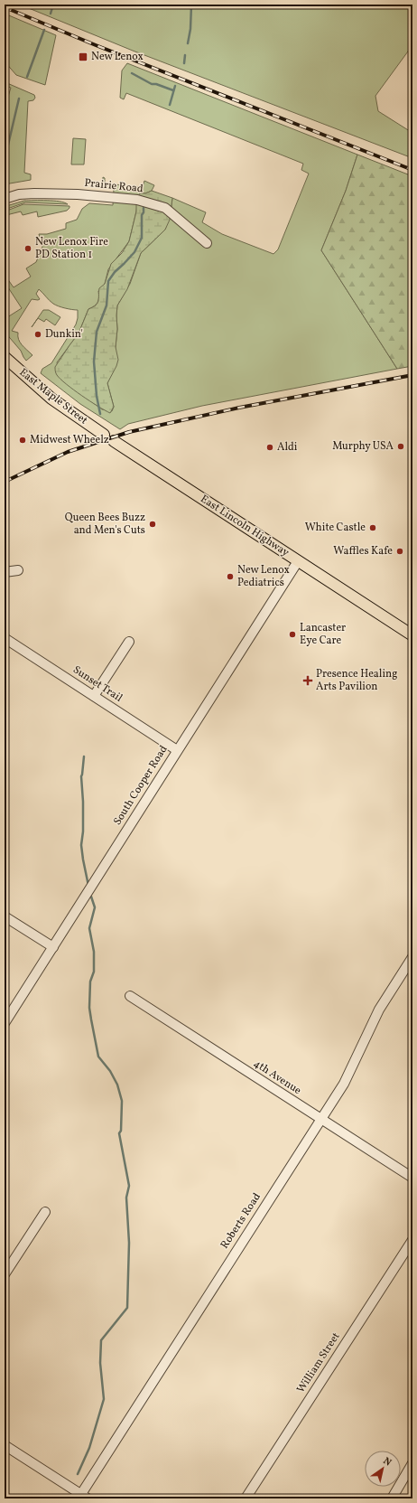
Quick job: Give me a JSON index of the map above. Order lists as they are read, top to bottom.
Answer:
{
  "streets": {
    "main road": ["East Maple Street", "East Lincoln Highway"],
    "street": [
      "Prairie Road",
      "Sunset Trail",
      "South Cooper Road",
      "4th Avenue",
      "Roberts Road",
      "William Street"
    ]
  },
  "crossings": [
    ["East Maple Street", "East Lincoln Highway"],
    ["East Lincoln Highway", "South Cooper Road"],
    ["Sunset Trail", "South Cooper Road"],
    ["4th Avenue", "Roberts Road"]
  ],
  "places": {
    "transit": ["New Lenox"],
    "other": [
      "New Lenox Fire PD Station 1",
      "Dunkin'",
      "Midwest Wheelz",
      "Murphy USA",
      "Aldi",
      "Queen Bees Buzz and Men's Cuts",
      "White Castle",
      "Waffles Kafe",
      "New Lenox Pediatrics",
      "Lancaster Eye Care"
    ],
    "health": ["Presence Healing Arts Pavilion"]
  },
  "north": "top right"
}
